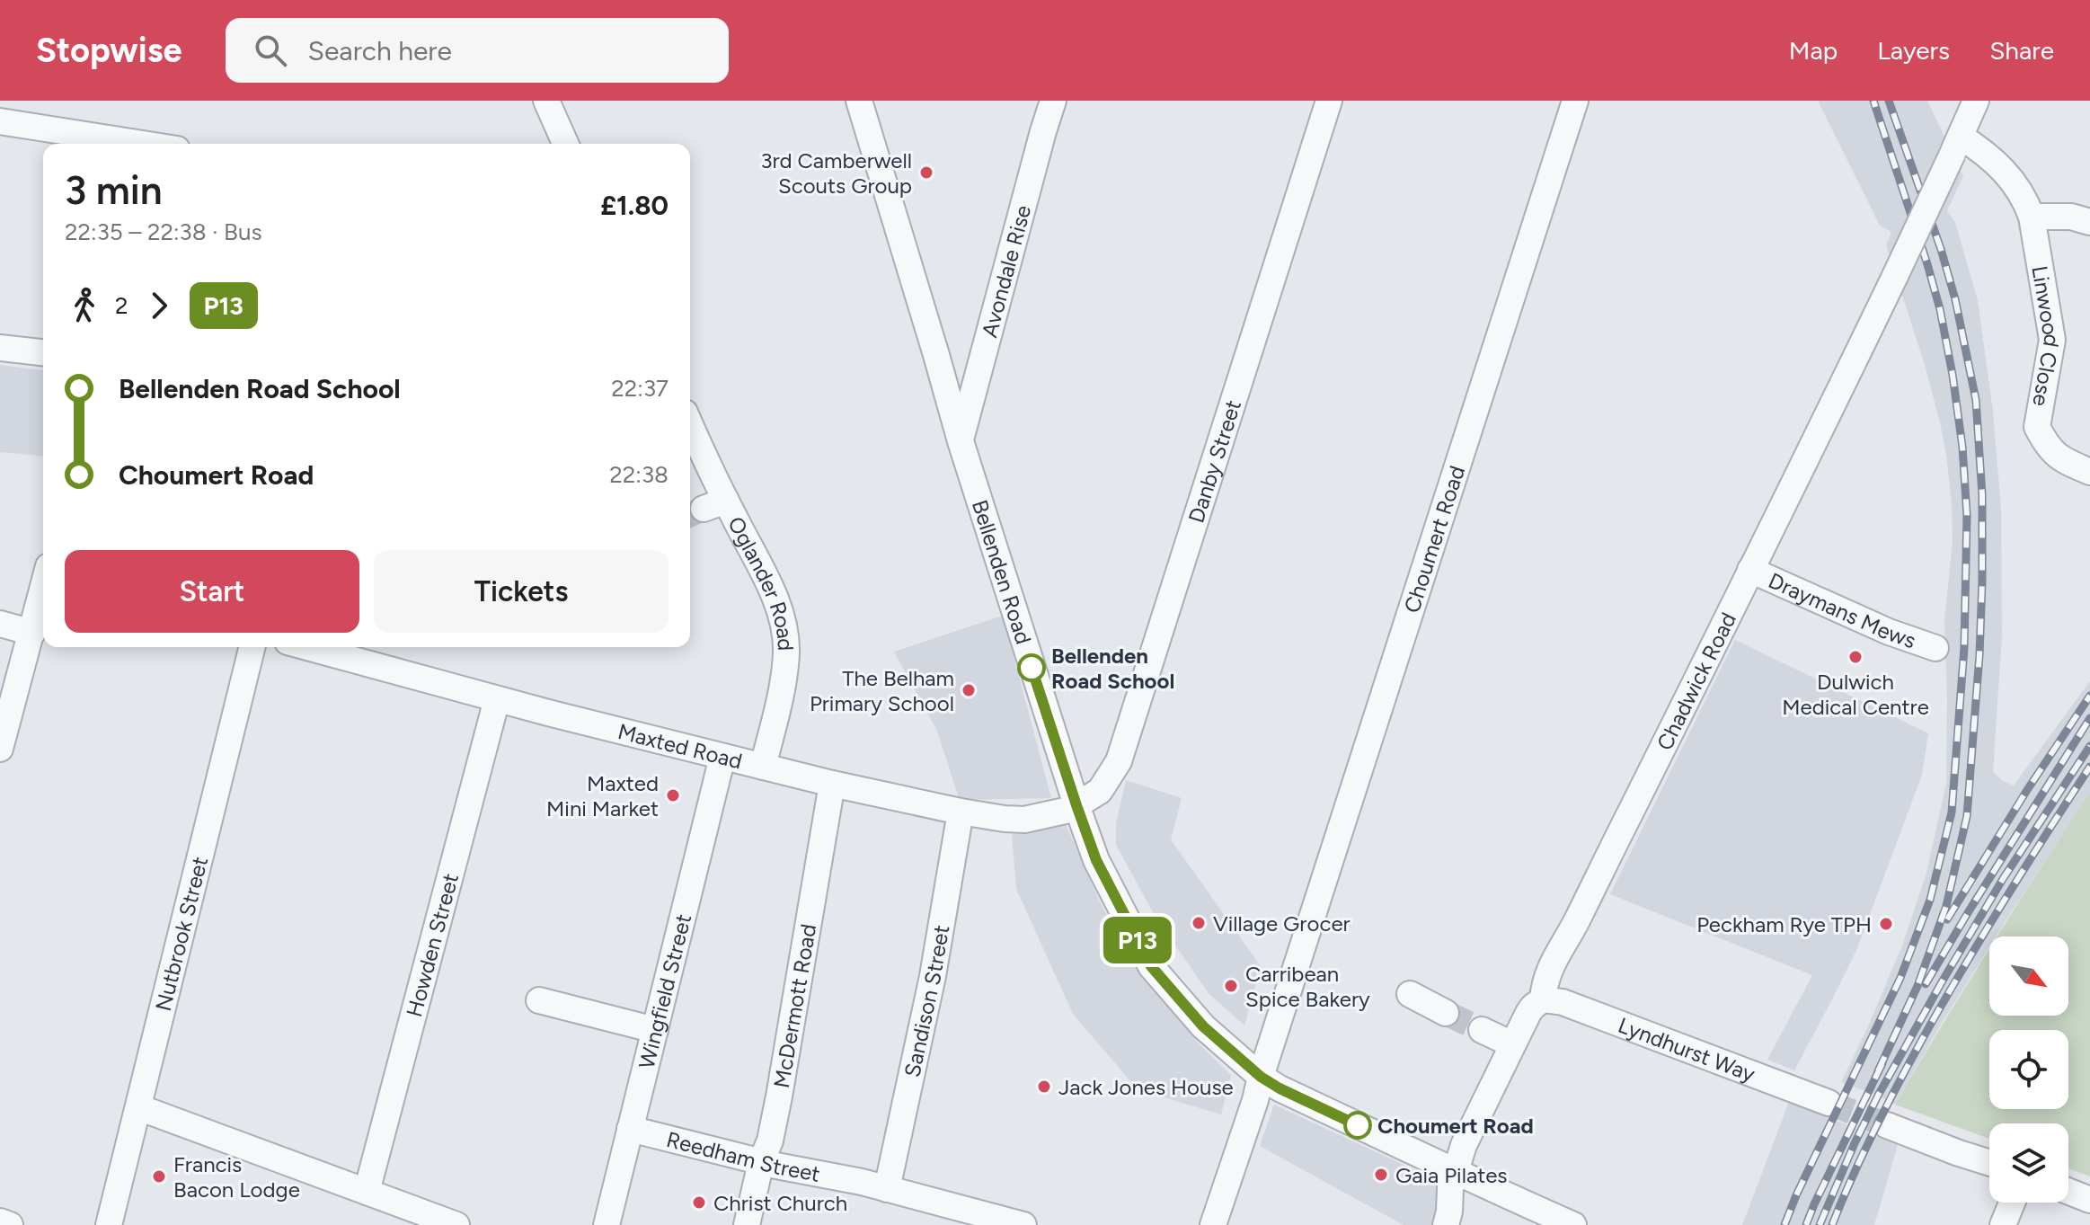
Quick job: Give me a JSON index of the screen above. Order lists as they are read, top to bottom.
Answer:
{
  "streets": {
    "street": [
      "Avondale Rise",
      "Linwood Close",
      "Danby Street",
      "Choumert Road",
      "Bellenden Road",
      "Oglander Road",
      "Draymans Mews",
      "Chadwick Road",
      "Maxted Road",
      "Nutbrook Street",
      "Howden Street",
      "Wingfield Street",
      "Sandison Street",
      "McDermott Road",
      "Lyndhurst Way",
      "Reedham Street"
    ]
  },
  "crossings": [
    ["Avondale Rise", "Bellenden Road"],
    ["Linwood Close", "Chadwick Road"],
    ["Danby Street", "Bellenden Road"],
    ["Danby Street", "Maxted Road"],
    ["Choumert Road", "Bellenden Road"],
    ["Bellenden Road", "Chadwick Road"],
    ["Bellenden Road", "Maxted Road"],
    ["Oglander Road", "Maxted Road"],
    ["Draymans Mews", "Chadwick Road"],
    ["Chadwick Road", "Lyndhurst Way"],
    ["Maxted Road", "Howden Street"],
    ["Maxted Road", "Wingfield Street"],
    ["Maxted Road", "Sandison Street"],
    ["Maxted Road", "McDermott Road"],
    ["Wingfield Street", "Reedham Street"],
    ["Sandison Street", "Reedham Street"],
    ["McDermott Road", "Reedham Street"]
  ],
  "places": [
    "3rd Camberwell Scouts Group",
    "Dulwich Medical Centre",
    "Bellenden Road School",
    "The Belham Primary School",
    "Maxted Mini Market",
    "Village Grocer",
    "Peckham Rye TPH",
    "Carribean Spice Bakery",
    "Jack Jones House",
    "Choumert Road",
    "Gaia Pilates",
    "Francis Bacon Lodge",
    "Christ Church"
  ],
  "lines": ["bus line P13"],
  "north": "bottom right",
  "page": {
    "header": "Stopwise",
    "search": "Search here",
    "nav": ["Map", "Layers", "Share"],
    "on_map": "P13",
    "heading": ["3 min", "22:35 – 22:38 · Bus", "£1.80"],
    "legs": ["2", "P13"],
    "list": [
      {
        "name": "Bellenden Road School",
        "value": "22:37"
      },
      {
        "name": "Choumert Road",
        "value": "22:38"
      }
    ],
    "buttons": ["Start", "Tickets"]
  }
}
